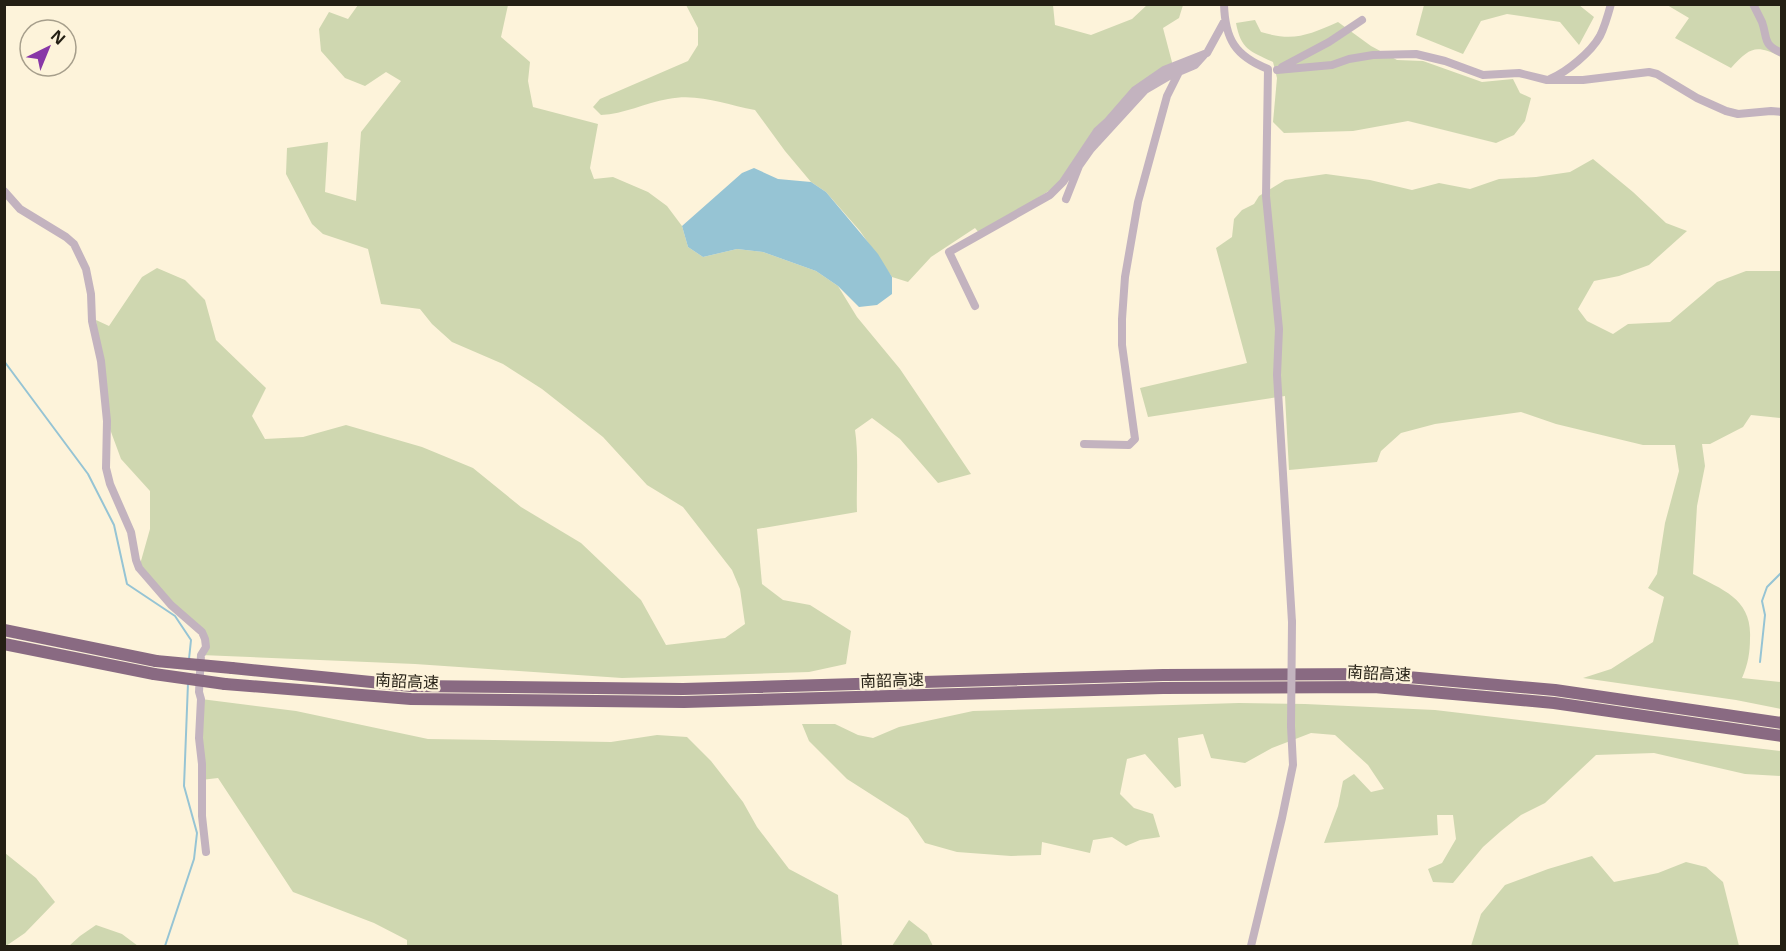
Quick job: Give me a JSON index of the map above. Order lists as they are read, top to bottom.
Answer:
{
  "streets": {
    "highway": ["南韶高速"]
  },
  "north": "top right"
}
